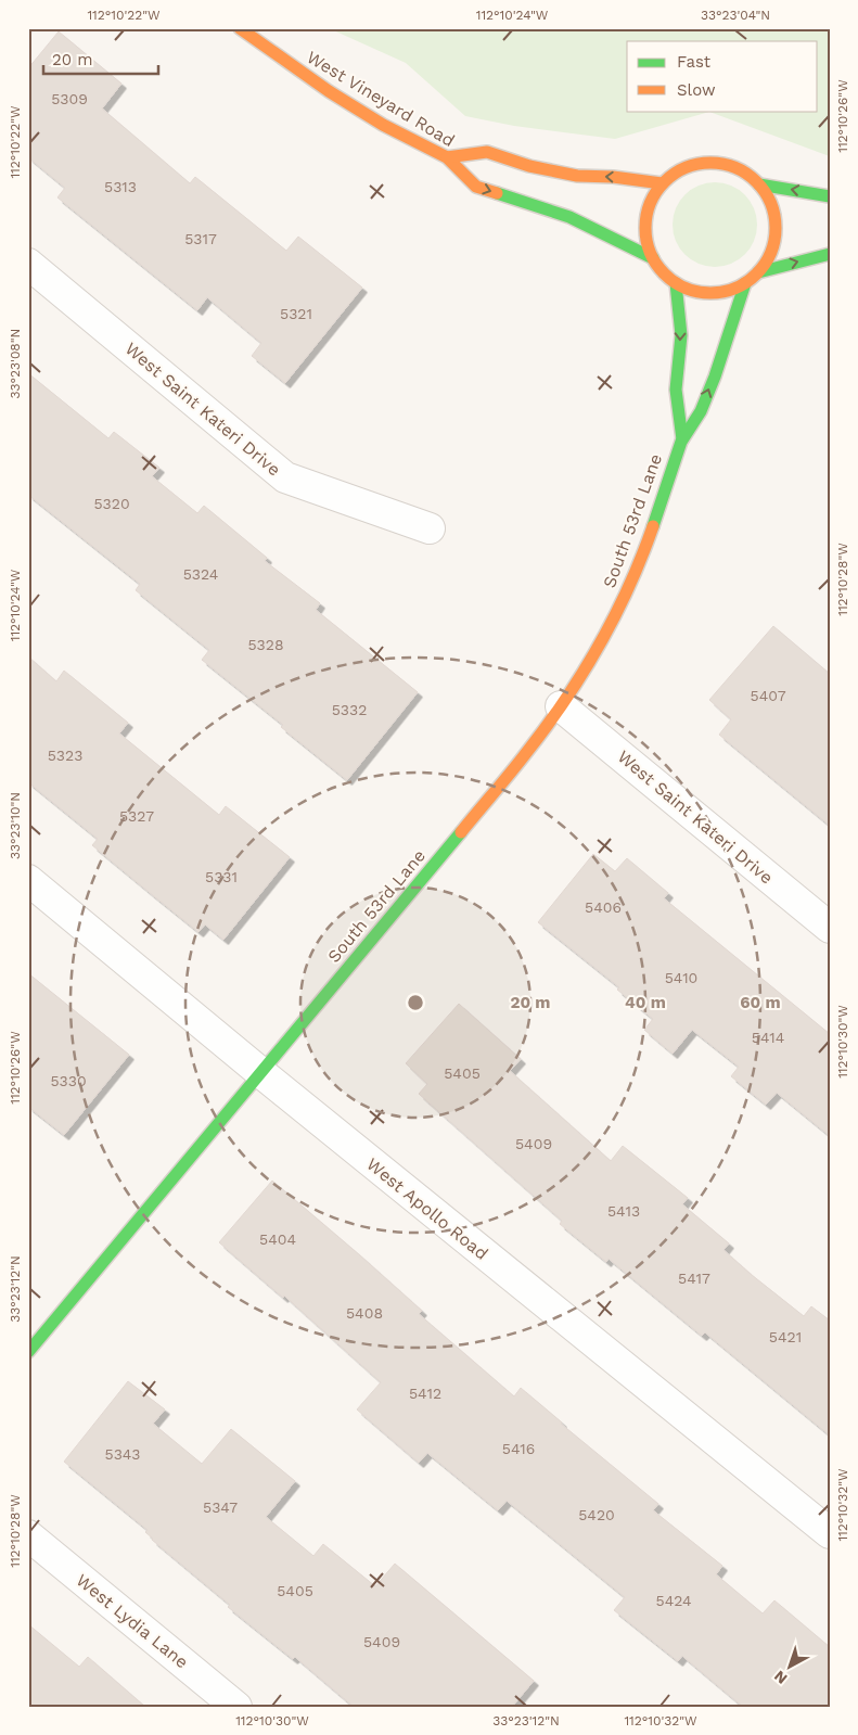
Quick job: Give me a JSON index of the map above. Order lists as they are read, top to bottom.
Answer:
{
  "streets": {
    "street": [
      "West Vineyard Road",
      "West Saint Kateri Drive",
      "South 53rd Lane",
      "West Apollo Road",
      "West Lydia Lane"
    ]
  },
  "crossings": [
    ["West Vineyard Road", "South 53rd Lane"],
    ["West Saint Kateri Drive", "South 53rd Lane"],
    ["South 53rd Lane", "West Apollo Road"]
  ],
  "house_numbers": [
    "5309",
    "5313",
    "5317",
    "5321",
    "5320",
    "5324",
    "5328",
    "5407",
    "5332",
    "5323",
    "5327",
    "5331",
    "5406",
    "5410",
    "5414",
    "5405",
    "5330",
    "5409",
    "5413",
    "5404",
    "5417",
    "5408",
    "5421",
    "5412",
    "5416",
    "5343",
    "5347",
    "5420",
    "5405",
    "5424",
    "5409"
  ],
  "legend": ["Fast", "Slow"],
  "scale_bar": "20 m",
  "north": "bottom left",
  "coordinates": [
    "112°10'22\"W",
    "112°10'24\"W",
    "33°23'04\"N",
    "112°10'26\"W",
    "33°23'08\"N",
    "112°10'28\"W",
    "33°23'10\"N",
    "112°10'30\"W",
    "33°23'12\"N",
    "112°10'32\"W"
  ],
  "rings": ["20 m", "40 m", "60 m"]
}
